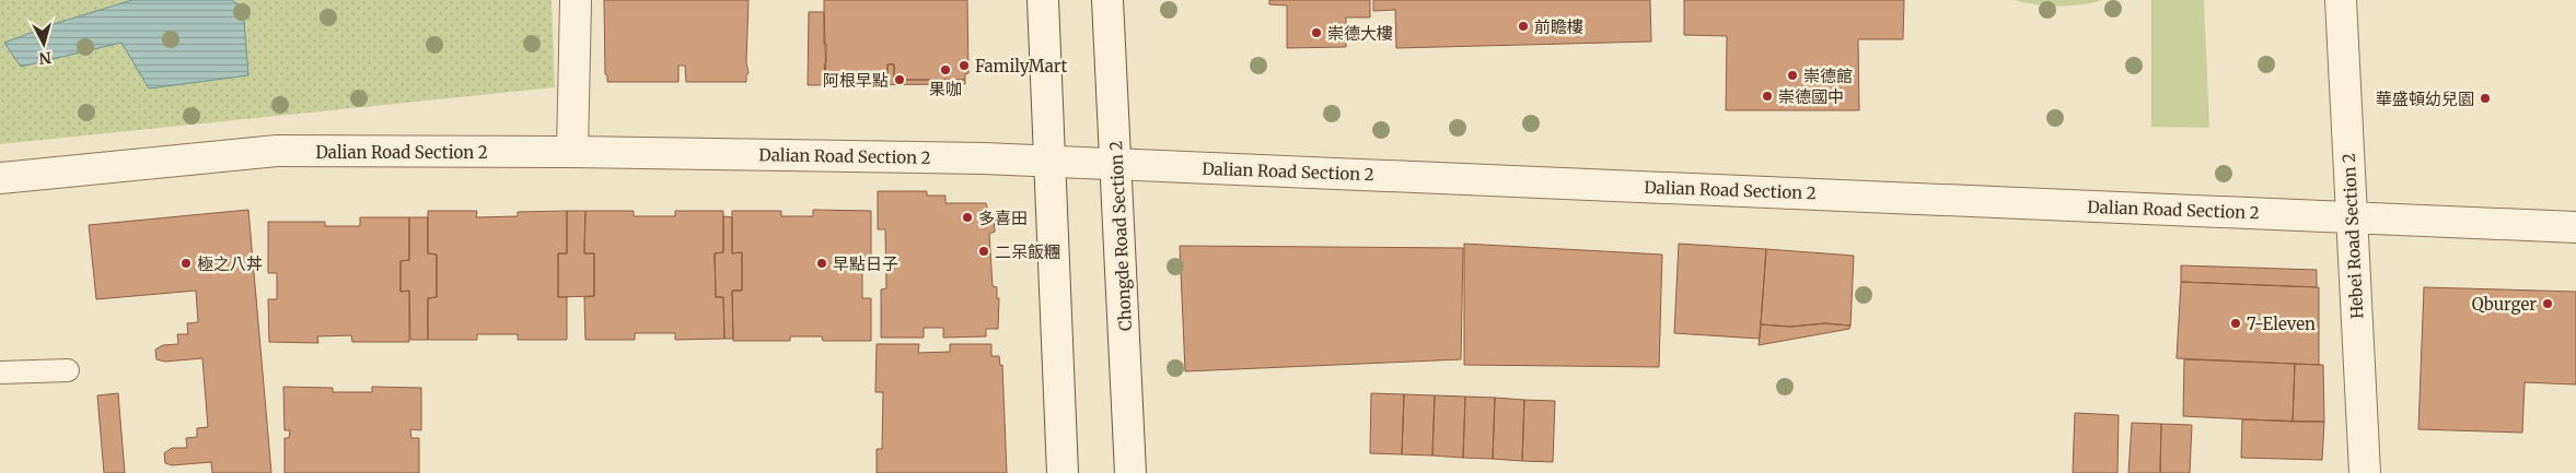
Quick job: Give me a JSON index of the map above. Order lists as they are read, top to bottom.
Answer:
{
  "streets": {
    "street": ["Dalian Road Section 2", "Chongde Road Section 2", "Hebei Road Section 2"]
  },
  "crossings": [
    ["Dalian Road Section 2", "Chongde Road Section 2"],
    ["Dalian Road Section 2", "Hebei Road Section 2"]
  ],
  "places": [
    "前瞻樓",
    "崇德大樓",
    "FamilyMart",
    "果咖",
    "崇德館",
    "阿根早點",
    "崇德國中",
    "華盛頓幼兒園",
    "多喜田",
    "二呆飯糰",
    "極之八丼",
    "早點日子",
    "Qburger",
    "7-Eleven"
  ],
  "north": "bottom"
}
